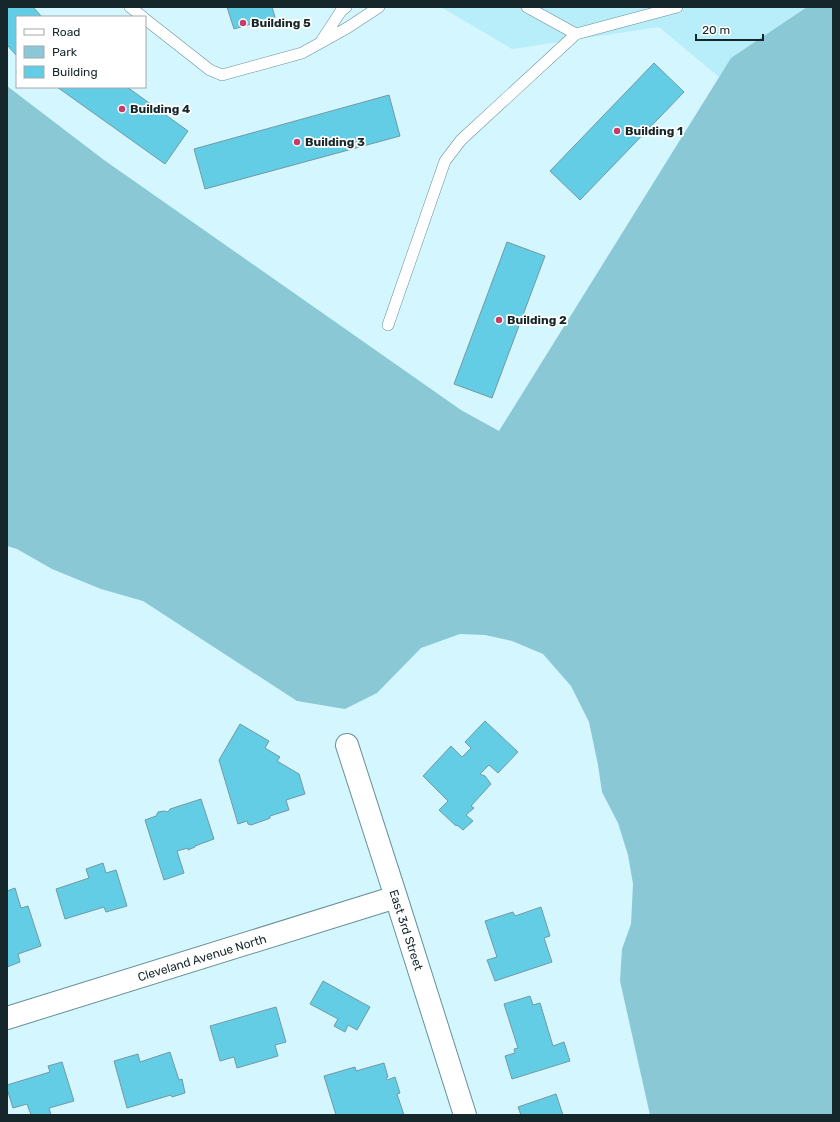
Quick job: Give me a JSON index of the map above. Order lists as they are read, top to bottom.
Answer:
{
  "streets": {
    "street": ["East 3rd Street", "Cleveland Avenue North"]
  },
  "crossings": [
    ["East 3rd Street", "Cleveland Avenue North"]
  ],
  "places": [
    "Building 5",
    "Building 4",
    "Building 1",
    "Building 3",
    "Building 2"
  ],
  "legend": ["Road", "Park", "Building"],
  "scale_bar": "20 m"
}
